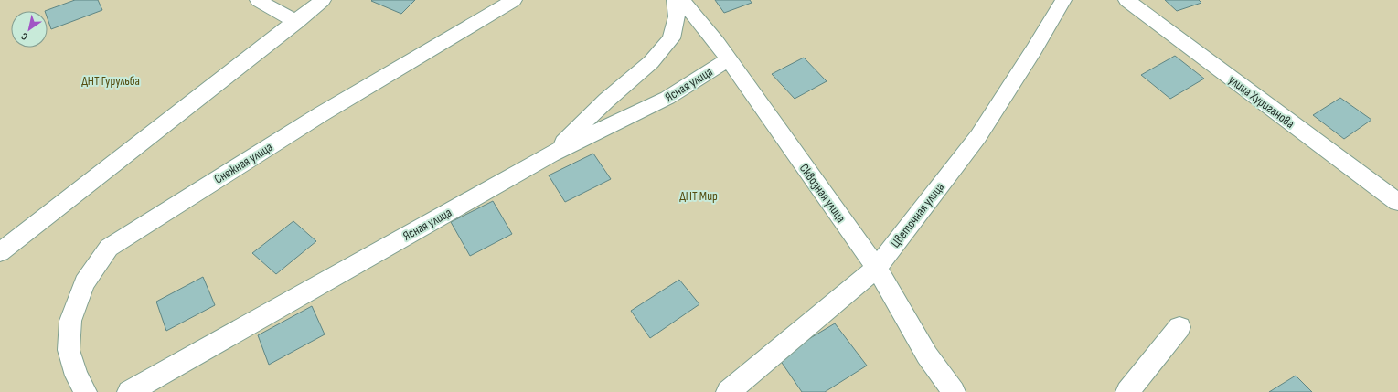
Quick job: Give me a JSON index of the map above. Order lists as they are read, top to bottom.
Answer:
{
  "streets": {
    "street": [
      "Ясная улица",
      "улица Хуриганова",
      "Снежная улица",
      "Сквозная улица",
      "Цветочная улица"
    ]
  },
  "crossings": [
    ["Ясная улица", "Сквозная улица"],
    ["Сквозная улица", "Цветочная улица"]
  ],
  "parks": ["ДНТ Гурульба", "ДНТ Мир"],
  "north": "bottom left"
}
